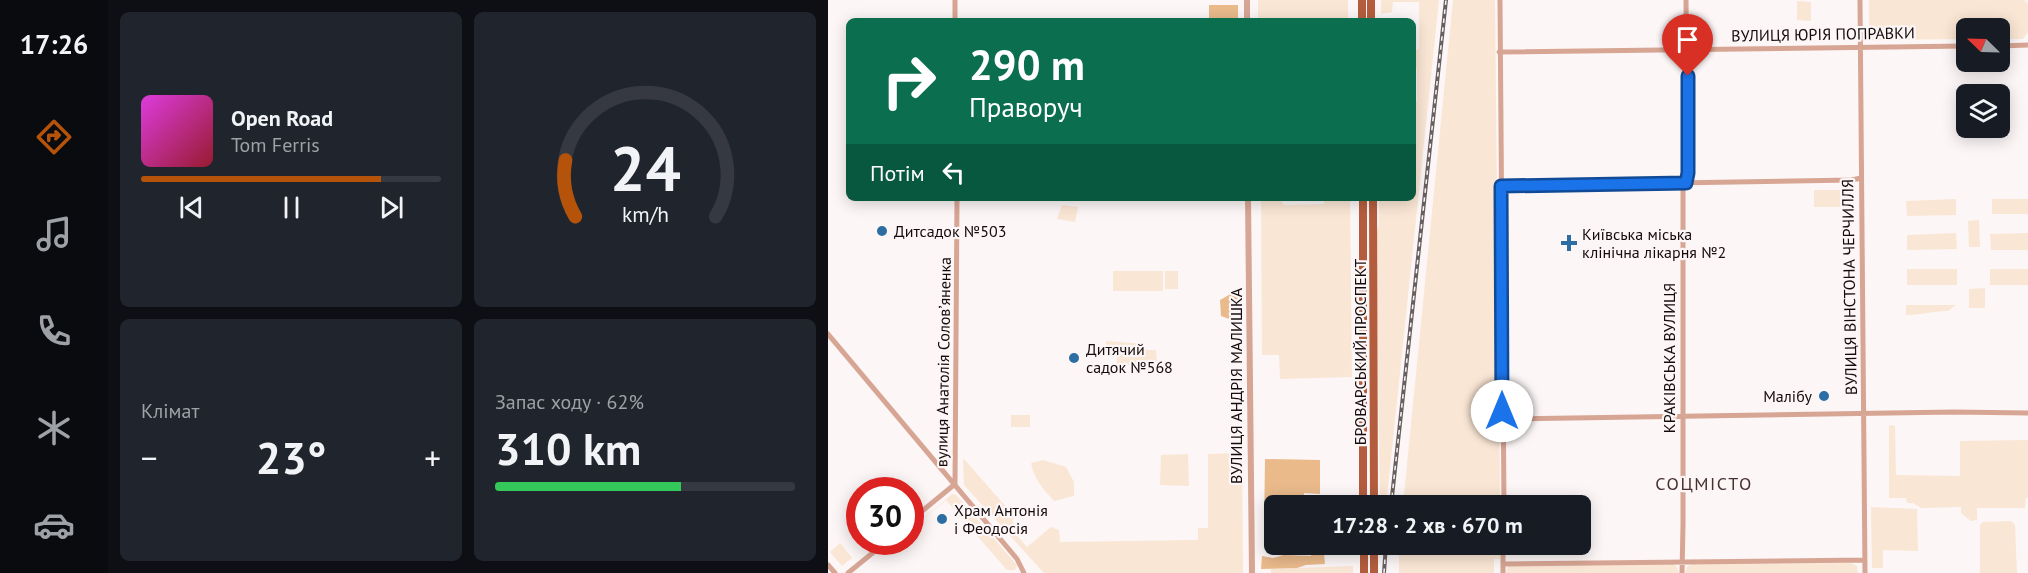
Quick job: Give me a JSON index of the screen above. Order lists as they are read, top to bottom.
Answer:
{
  "streets": {
    "main road": ["БРОВАРСЬКИЙ ПРОСПЕКТ"],
    "street": [
      "ВУЛИЦЯ ЮРІЯ ПОПРАВКИ",
      "ВУЛИЦЯ ВІНСТОНА ЧЕРЧИЛЛЯ",
      "КРАКІВСЬКА ВУЛИЦЯ",
      "вулиця Анатолія Соловʼяненка",
      "ВУЛИЦЯ АНДРІЯ МАЛИШКА"
    ]
  },
  "crossings": [
    ["ВУЛИЦЯ ЮРІЯ ПОПРАВКИ", "ВУЛИЦЯ ВІНСТОНА ЧЕРЧИЛЛЯ"],
    ["ВУЛИЦЯ ЮРІЯ ПОПРАВКИ", "КРАКІВСЬКА ВУЛИЦЯ"]
  ],
  "districts": ["СОЦМІСТО"],
  "places": {
    "other": [
      "Дитсадок №503",
      "Дитячий садок №568",
      "Малібу",
      "Храм Антонія і Феодосія"
    ],
    "health": ["Київська міська клінічна лікарня №2"]
  },
  "north": "top left",
  "page": {
    "tabs": "17:26",
    "turn": ["290 m", "Праворуч"],
    "song": ["Open Road", "Tom Ferris"],
    "then": "Потім",
    "tile": [
      "Клімат",
      ["Запас ходу · 62%", "310 km"]
    ],
    "heat": ["−", "23°", "+"],
    "limit": "30",
    "trip": "17:28 · 2 хв · 670 m",
    "gauge": ["24", "km/h"]
  }
}
